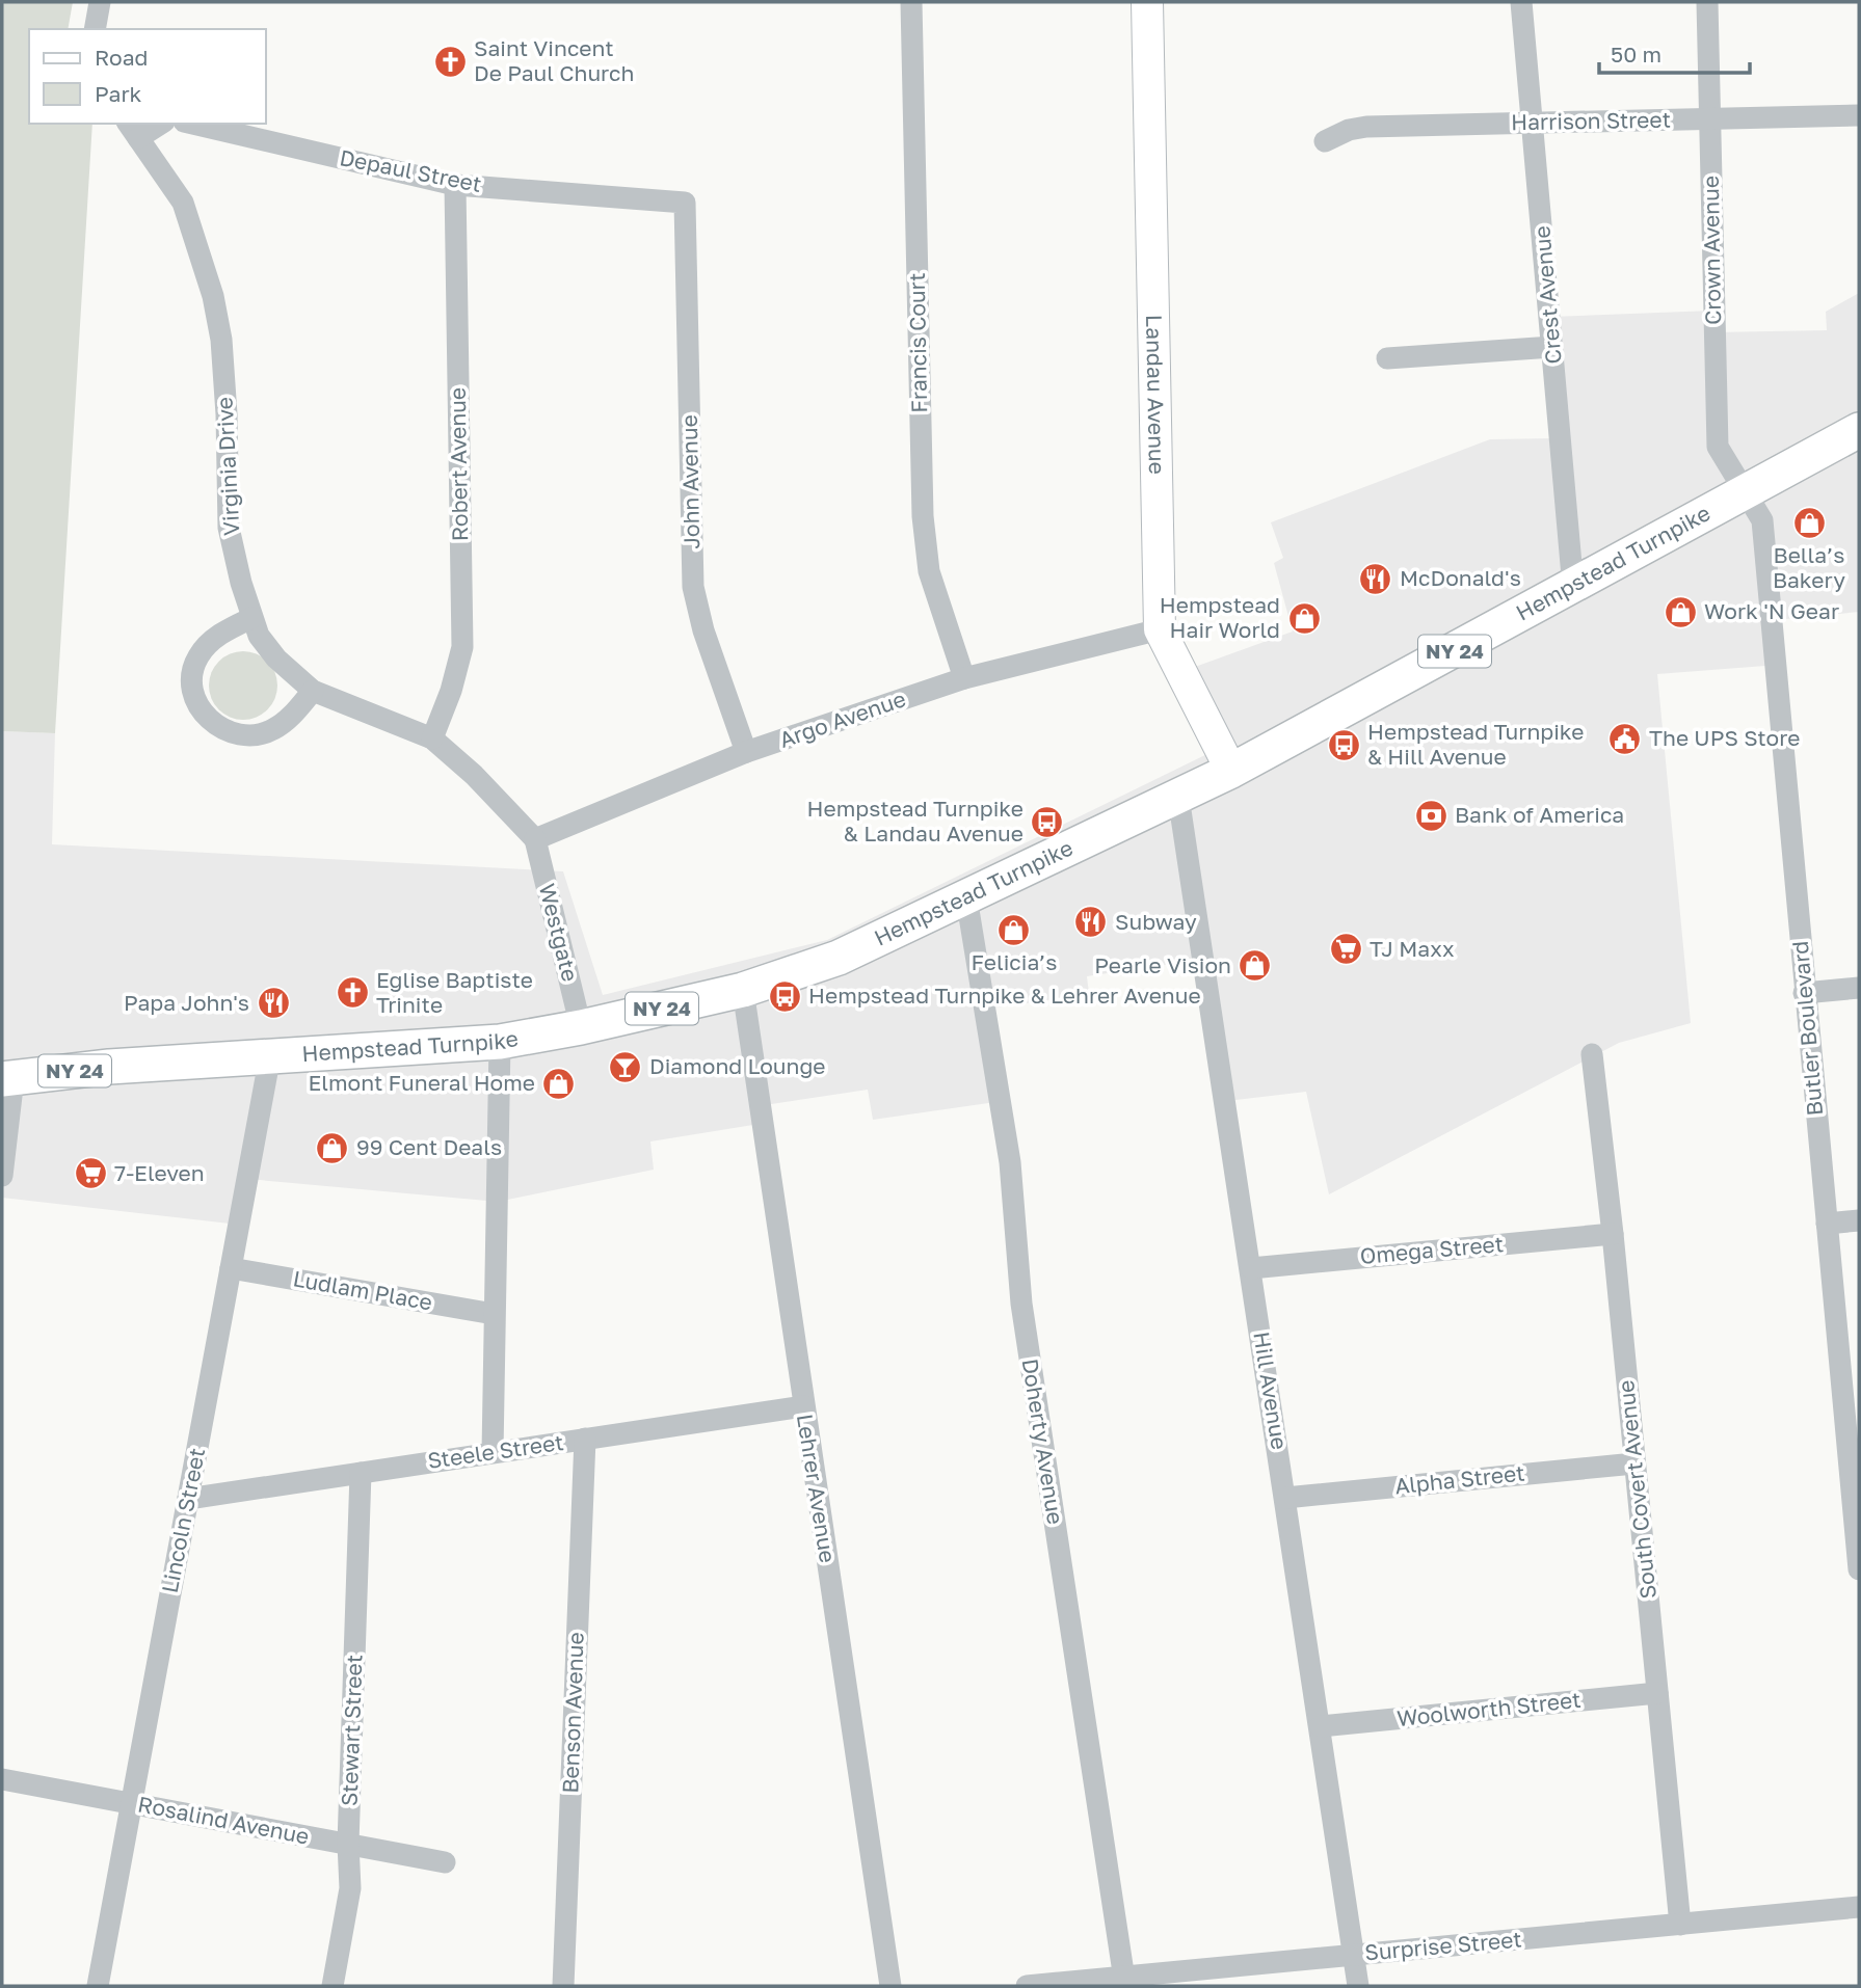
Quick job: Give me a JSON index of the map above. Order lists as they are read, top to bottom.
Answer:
{
  "streets": {
    "main road": ["Hempstead Turnpike", "NY 24"],
    "street": [
      "Harrison Street",
      "Depaul Street",
      "Crown Avenue",
      "Crest Avenue",
      "Francis Court",
      "Landau Avenue",
      "Robert Avenue",
      "Virginia Drive",
      "John Avenue",
      "Argo Avenue",
      "Westgate",
      "Butler Boulevard",
      "Omega Street",
      "Ludlam Place",
      "Hill Avenue",
      "Doherty Avenue",
      "Steele Street",
      "Alpha Street",
      "Lehrer Avenue",
      "South Covert Avenue",
      "Lincoln Street",
      "Woolworth Street",
      "Benson Avenue",
      "Stewart Street",
      "Rosalind Avenue",
      "Surprise Street"
    ]
  },
  "crossings": [
    ["Harrison Street", "Crown Avenue"],
    ["Harrison Street", "Crest Avenue"],
    ["Depaul Street", "Robert Avenue"],
    ["Depaul Street", "John Avenue"],
    ["Crown Avenue", "Hempstead Turnpike"],
    ["Crown Avenue", "Butler Boulevard"],
    ["Crest Avenue", "Hempstead Turnpike"],
    ["Francis Court", "Argo Avenue"],
    ["Landau Avenue", "Hempstead Turnpike"],
    ["Landau Avenue", "Argo Avenue"],
    ["Robert Avenue", "Virginia Drive"],
    ["Virginia Drive", "Argo Avenue"],
    ["Virginia Drive", "Westgate"],
    ["John Avenue", "Argo Avenue"],
    ["Hempstead Turnpike", "Westgate"],
    ["Hempstead Turnpike", "Butler Boulevard"],
    ["Hempstead Turnpike", "Hill Avenue"],
    ["Hempstead Turnpike", "Doherty Avenue"],
    ["Hempstead Turnpike", "Lehrer Avenue"],
    ["Hempstead Turnpike", "Lincoln Street"],
    ["Argo Avenue", "Westgate"],
    ["Omega Street", "Hill Avenue"],
    ["Omega Street", "South Covert Avenue"],
    ["Ludlam Place", "Lincoln Street"],
    ["Hill Avenue", "Alpha Street"],
    ["Hill Avenue", "Woolworth Street"],
    ["Hill Avenue", "Surprise Street"],
    ["Doherty Avenue", "Surprise Street"],
    ["Steele Street", "Lehrer Avenue"],
    ["Steele Street", "Lincoln Street"],
    ["Steele Street", "Benson Avenue"],
    ["Steele Street", "Stewart Street"],
    ["Alpha Street", "South Covert Avenue"],
    ["South Covert Avenue", "Woolworth Street"],
    ["South Covert Avenue", "Surprise Street"],
    ["Lincoln Street", "Rosalind Avenue"],
    ["Stewart Street", "Rosalind Avenue"]
  ],
  "places": {
    "church": ["Saint Vincent De Paul Church", "Eglise Baptiste Trinite"],
    "shop": [
      "Bella’s Bakery",
      "Work 'N Gear",
      "Hempstead Hair World",
      "Felicia’s",
      "Pearle Vision",
      "Elmont Funeral Home",
      "99 Cent Deals"
    ],
    "restaurant": ["McDonald's", "Subway", "Papa John's"],
    "public building": ["The UPS Store"],
    "bus stop": ["Hempstead Turnpike & Hill Avenue", "Hempstead Turnpike & Landau Avenue", "Hempstead Turnpike & Lehrer Avenue"],
    "bank": ["Bank of America"],
    "supermarket": ["TJ Maxx", "7-Eleven"],
    "bar": ["Diamond Lounge"]
  },
  "legend": ["Road", "Park"],
  "scale_bar": "50 m"
}
